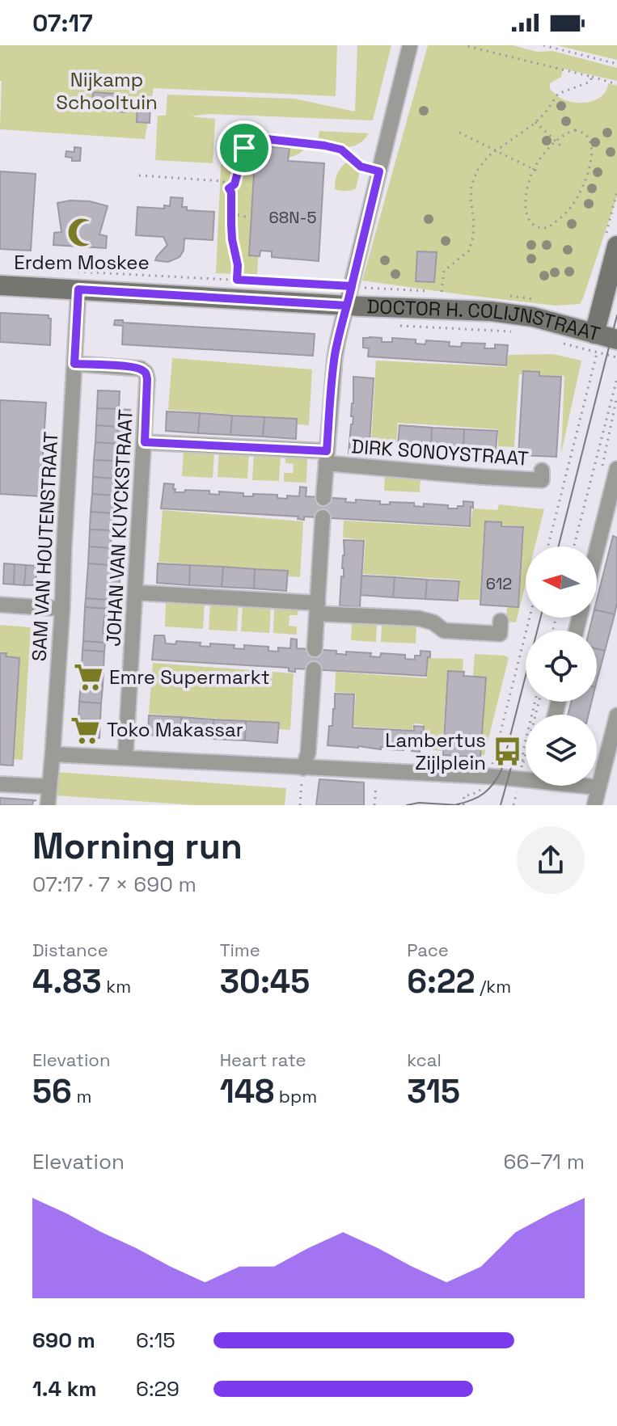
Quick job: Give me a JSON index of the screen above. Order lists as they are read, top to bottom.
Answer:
{
  "streets": {
    "street": [
      "DOCTOR H. COLIJNSTRAAT",
      "DIRK SONOYSTRAAT",
      "JOHAN VAN KUYCKSTRAAT",
      "SAM VAN HOUTENSTRAAT"
    ]
  },
  "crossings": [
    ["DOCTOR H. COLIJNSTRAAT", "DIRK SONOYSTRAAT"],
    ["DOCTOR H. COLIJNSTRAAT", "SAM VAN HOUTENSTRAAT"],
    ["JOHAN VAN KUYCKSTRAAT", "SAM VAN HOUTENSTRAAT"]
  ],
  "parks": ["Nijkamp Schooltuin"],
  "places": {
    "mosque": ["Erdem Moskee"],
    "supermarket": ["Emre Supermarkt", "Toko Makassar"],
    "bus stop": ["Lambertus Zijlplein"]
  },
  "house_numbers": ["68N-5", "612"],
  "north": "left",
  "page": {
    "status": "07:17",
    "heading": ["Morning run", "07:17 · 7 × 690 m"],
    "stats": [
      ["Distance", "4.83 km"],
      ["Time", "30:45"],
      ["Pace", "6:22 /km"],
      ["Elevation", "56 m"],
      ["Heart rate", "148 bpm"],
      ["kcal", "315"]
    ],
    "chart": ["Elevation", "66–71 m"],
    "list": [
      {
        "name": "690 m",
        "note": "6:15"
      },
      {
        "name": "1.4 km",
        "note": "6:29"
      }
    ]
  }
}
